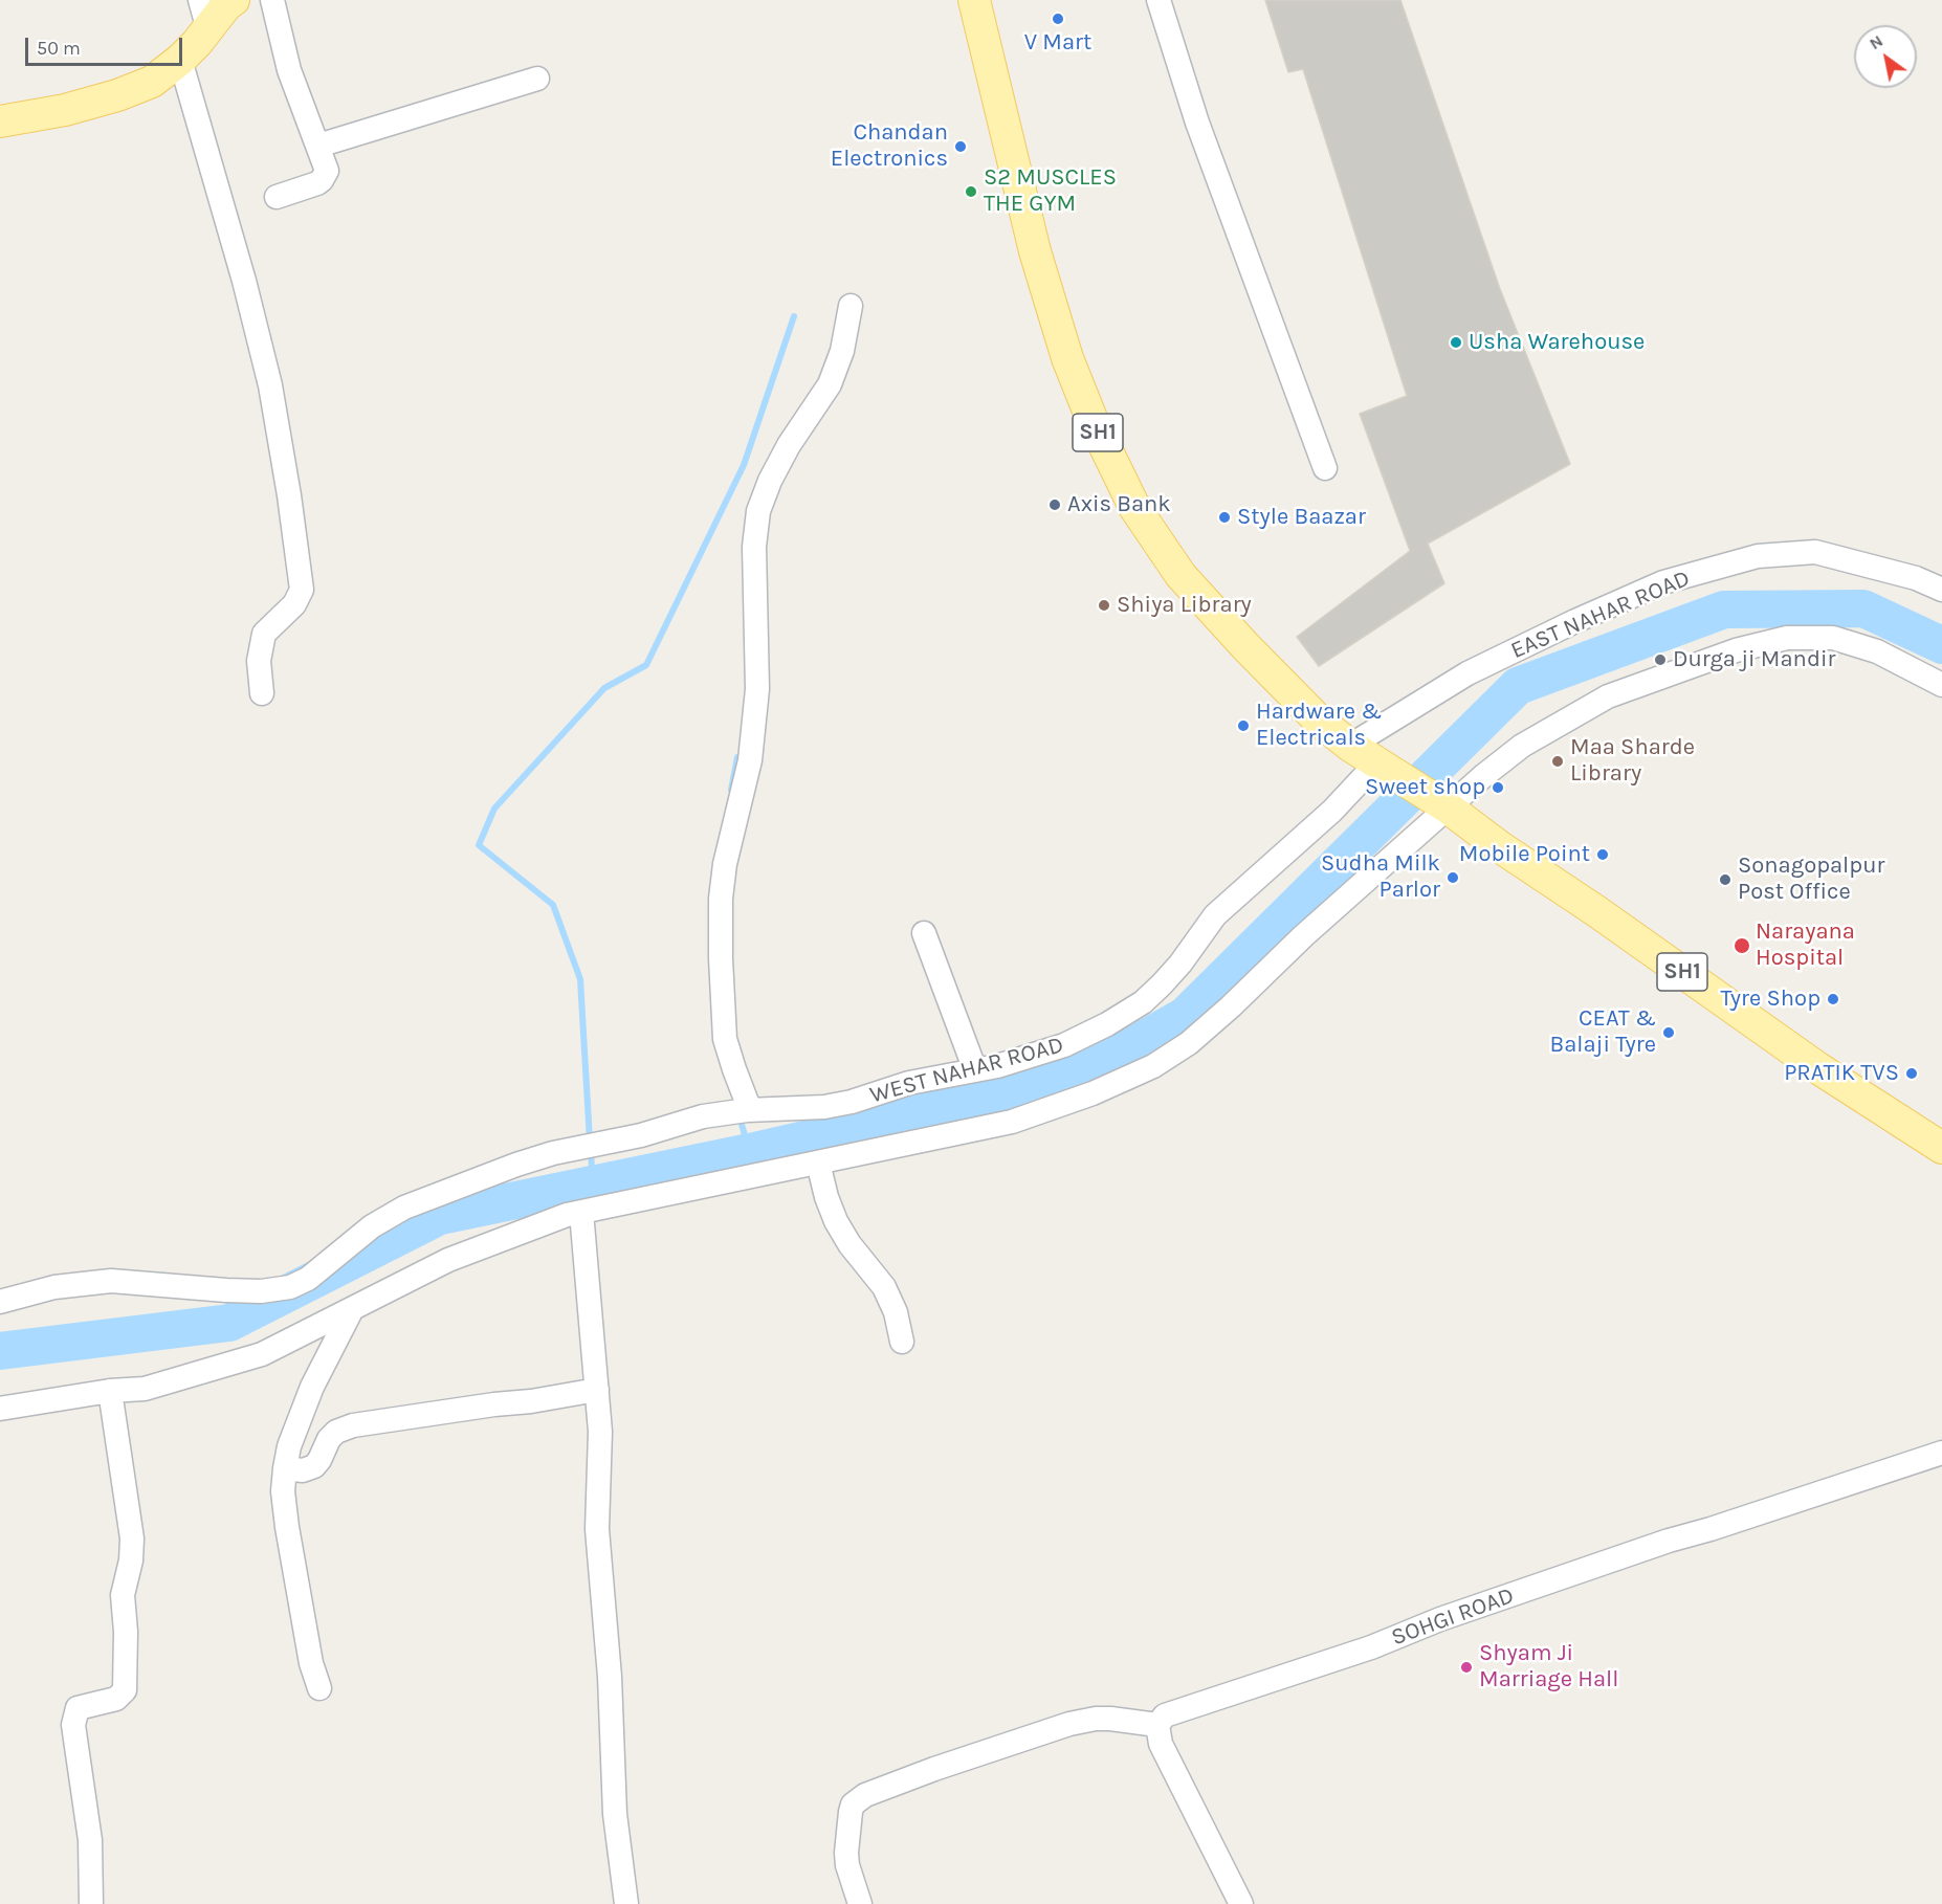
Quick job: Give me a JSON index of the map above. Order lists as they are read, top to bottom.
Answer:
{
  "streets": {
    "main road": ["SH1"],
    "street": ["EAST NAHAR ROAD", "WEST NAHAR ROAD", "SOHGI ROAD"]
  },
  "crossings": [
    ["SH1", "EAST NAHAR ROAD"],
    ["SH1", "WEST NAHAR ROAD"]
  ],
  "places": [
    "V Mart",
    "Chandan Electronics",
    "S2 MUSCLES THE GYM",
    "Usha Warehouse",
    "Axis Bank",
    "Style Baazar",
    "Shiya Library",
    "Durga ji Mandir",
    "Hardware & Electricals",
    "Maa Sharde Library",
    "Sweet shop",
    "Mobile Point",
    "Sudha Milk Parlor",
    "Sonagopalpur Post Office",
    "Narayana Hospital",
    "Tyre Shop",
    "CEAT & Balaji Tyre",
    "PRATIK TVS",
    "Shyam Ji Marriage Hall"
  ],
  "scale_bar": "50 m",
  "north": "top left"
}
